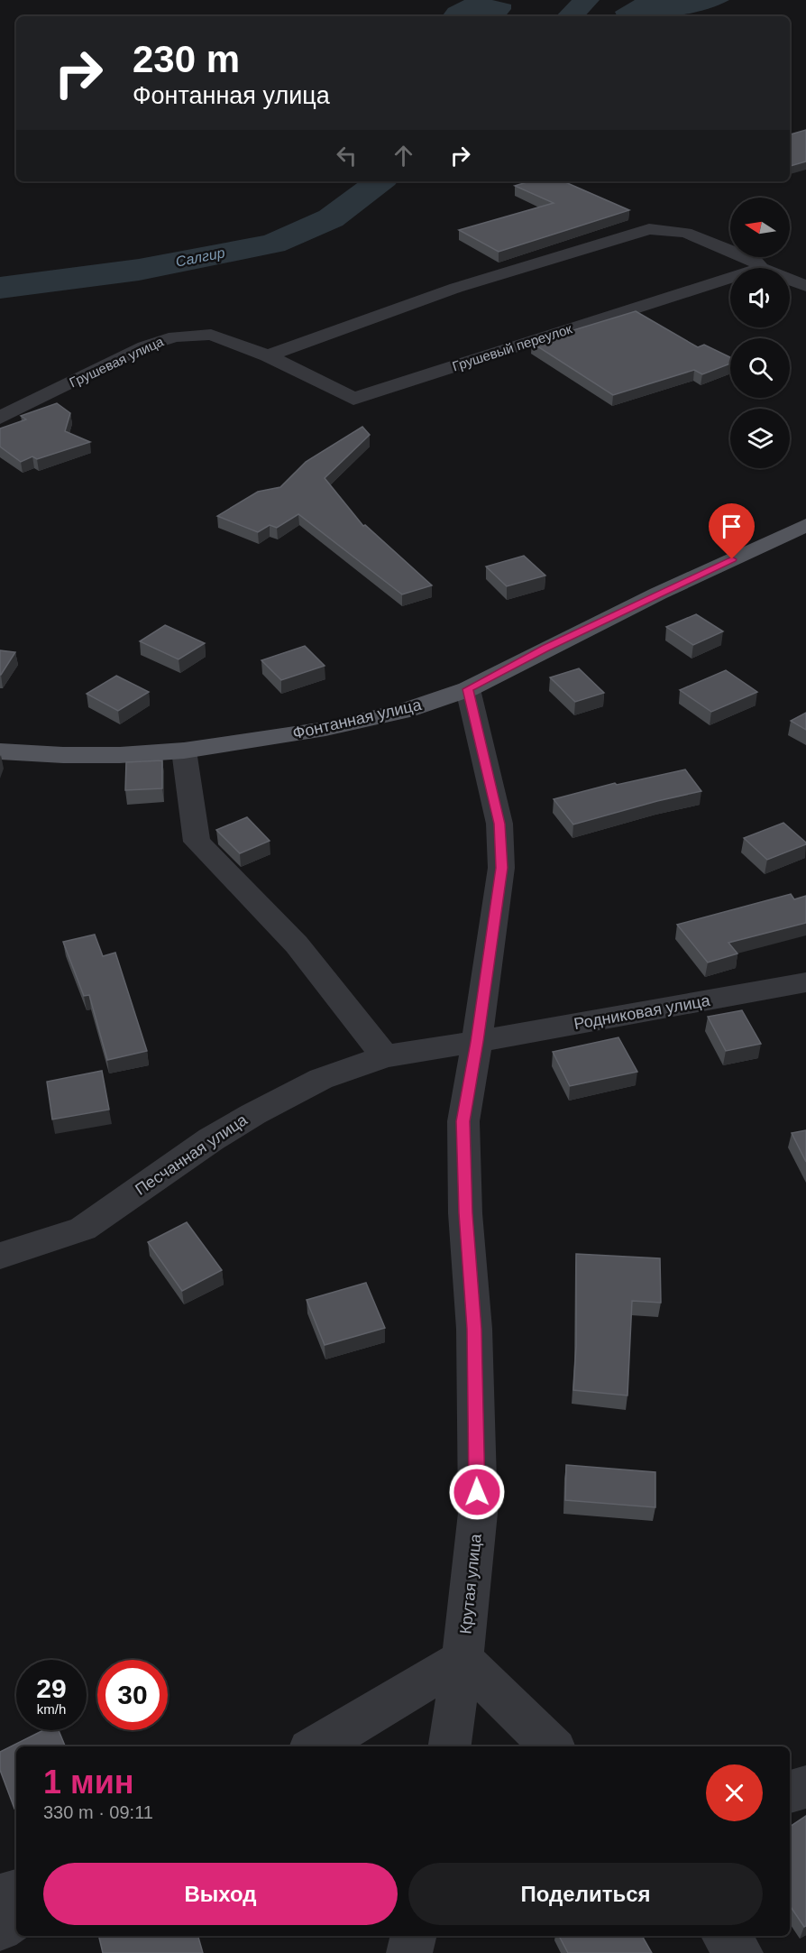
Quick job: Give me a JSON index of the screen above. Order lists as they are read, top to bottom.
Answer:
{
  "streets": {
    "main road": ["Фонтанная улица"],
    "street": [
      "Грушевый переулок",
      "Грушевая улица",
      "Родниковая улица",
      "Песчанная улица",
      "Крутая улица"
    ]
  },
  "crossings": [
    ["Грушевый переулок", "Грушевая улица"],
    ["Фонтанная улица", "Крутая улица"],
    ["Родниковая улица", "Песчанная улица"],
    ["Родниковая улица", "Крутая улица"],
    ["Песчанная улица", "Крутая улица"]
  ],
  "water": ["Салгир"],
  "north": "left",
  "page": {
    "turn": ["230 m", "Фонтанная улица"],
    "speed": "29 km/h",
    "limit": "30",
    "heading": ["1 мин", "330 m · 09:11"],
    "buttons": ["Выход", "Поделиться"]
  }
}
